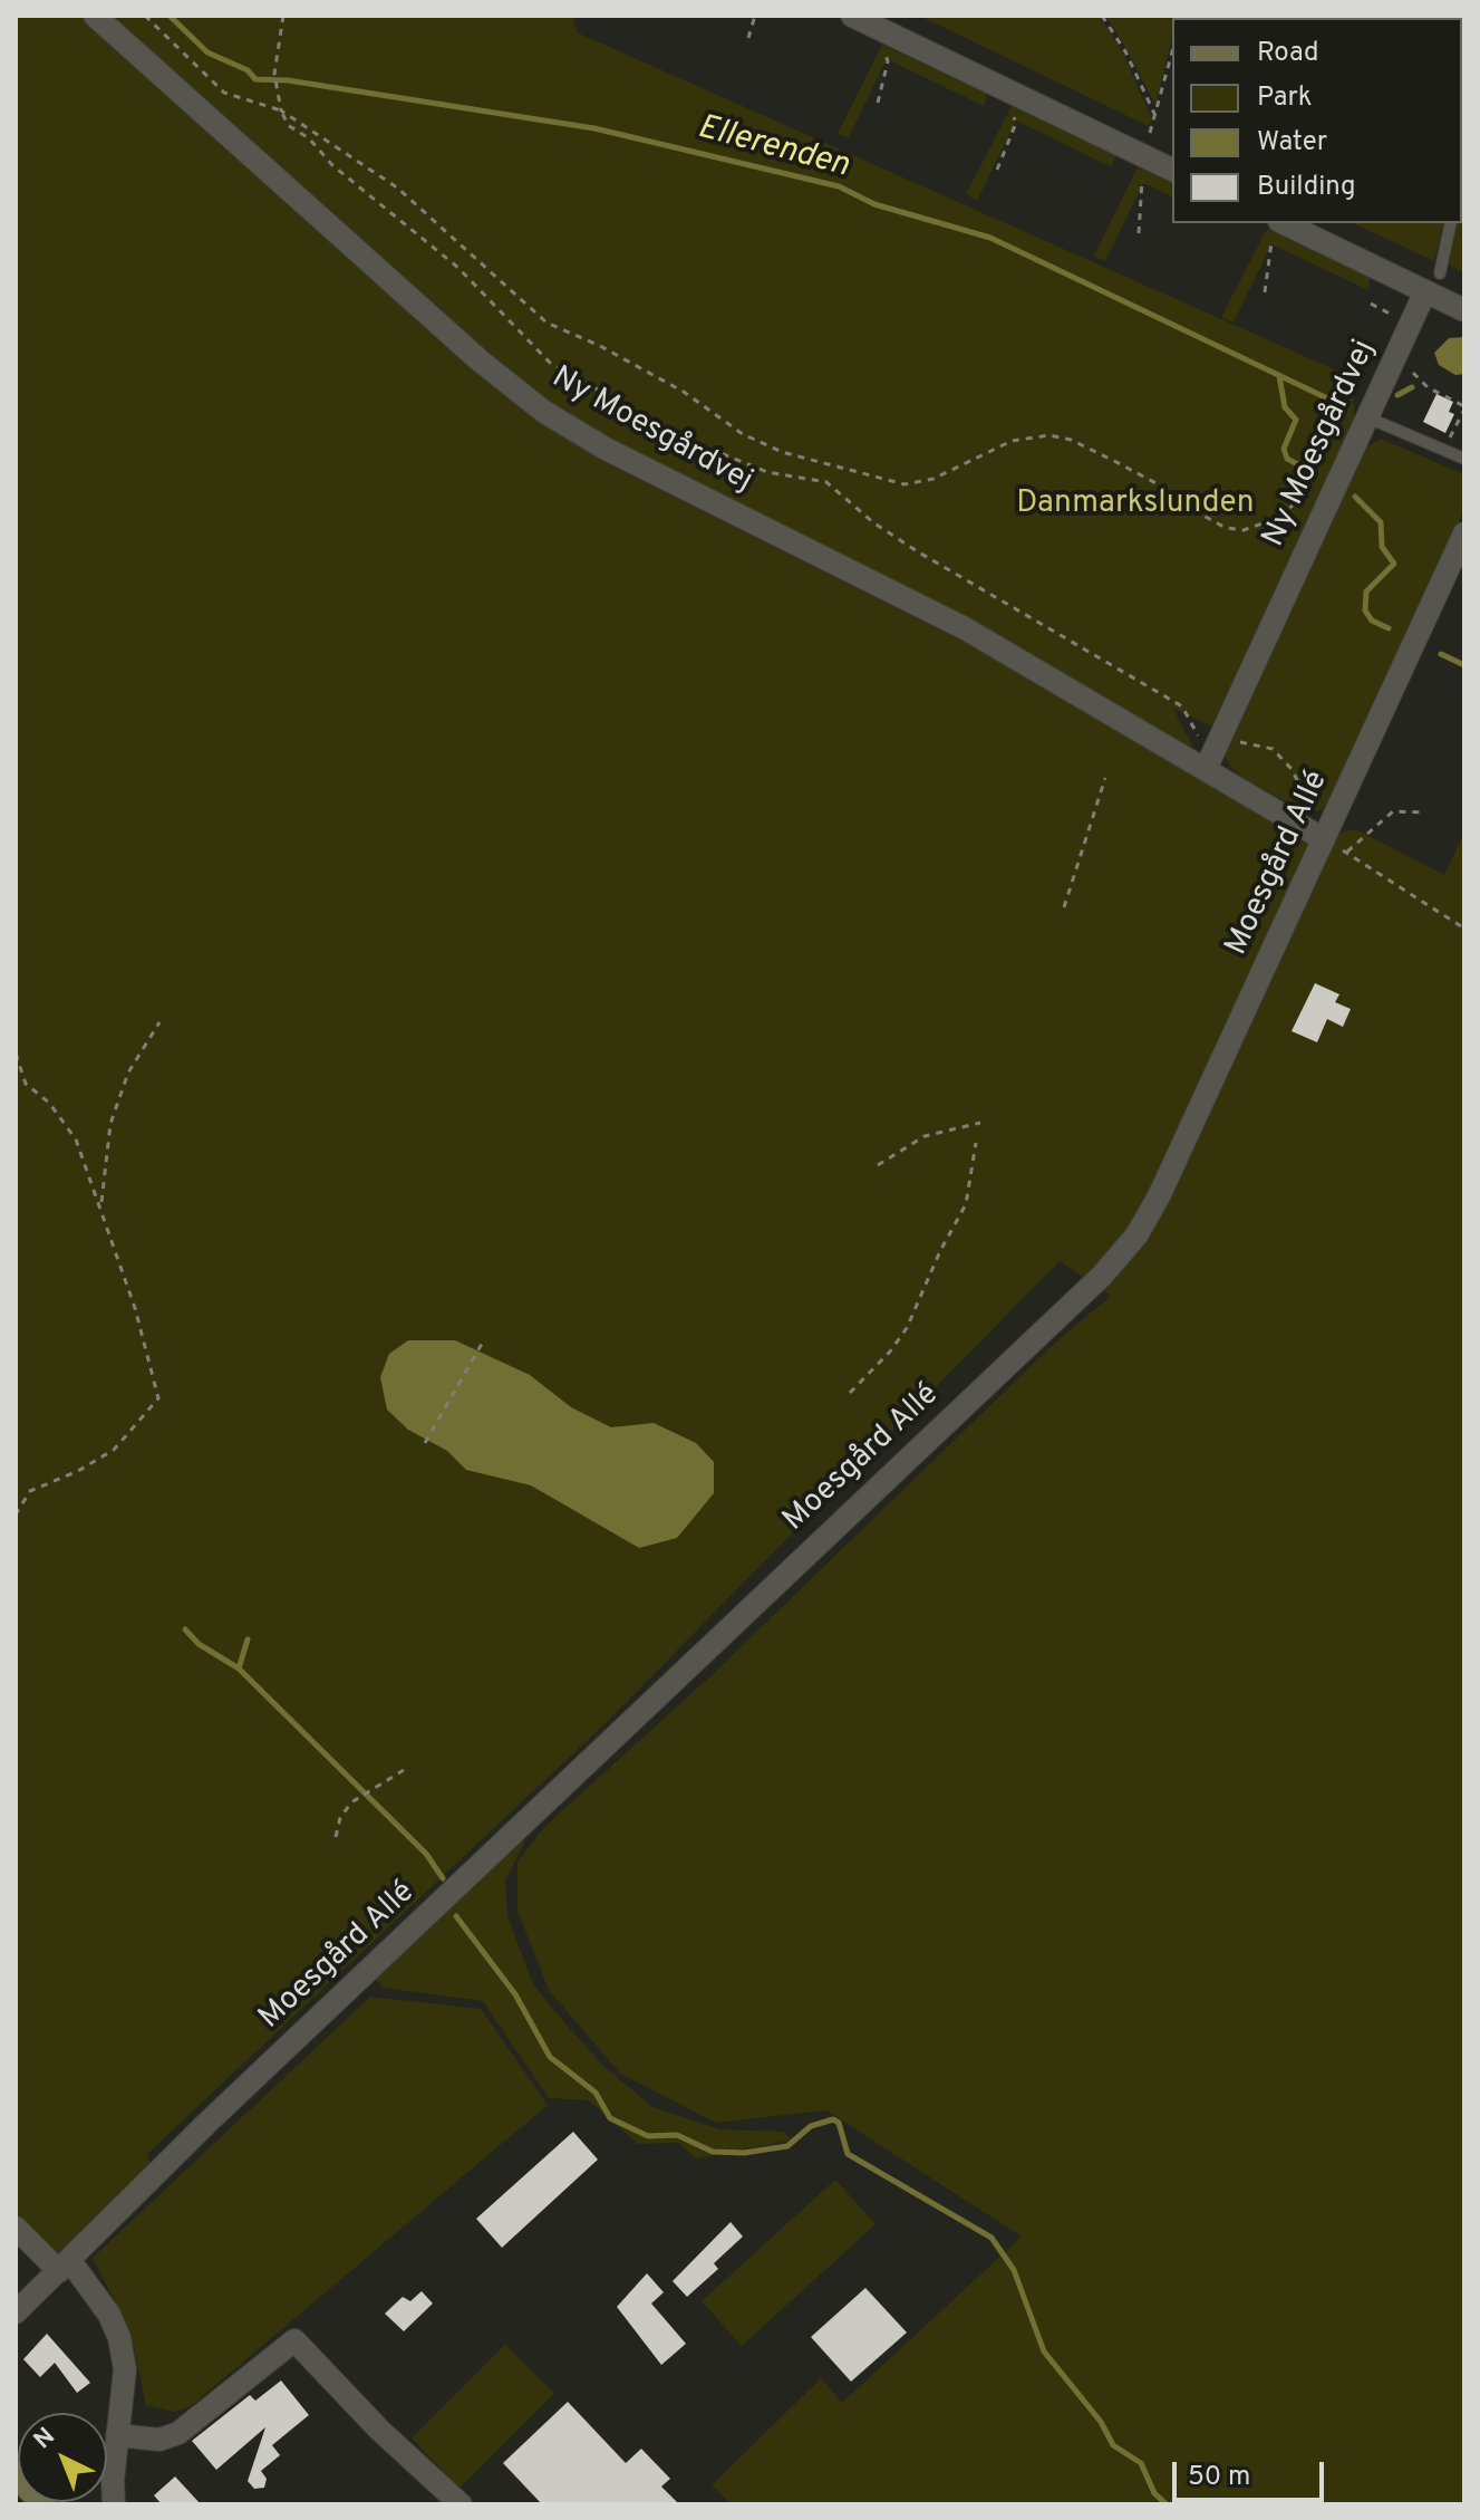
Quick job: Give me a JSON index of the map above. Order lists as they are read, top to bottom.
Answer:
{
  "streets": {
    "street": ["Ny Moesgårdvej", "Moesgård Allé"]
  },
  "crossings": [
    ["Ny Moesgårdvej", "Moesgård Allé"]
  ],
  "water": ["Ellerenden"],
  "parks": ["Danmarkslunden"],
  "legend": [
    "Road",
    "Park",
    "Water",
    "Building"
  ],
  "scale_bar": "50 m",
  "north": "top left"
}
